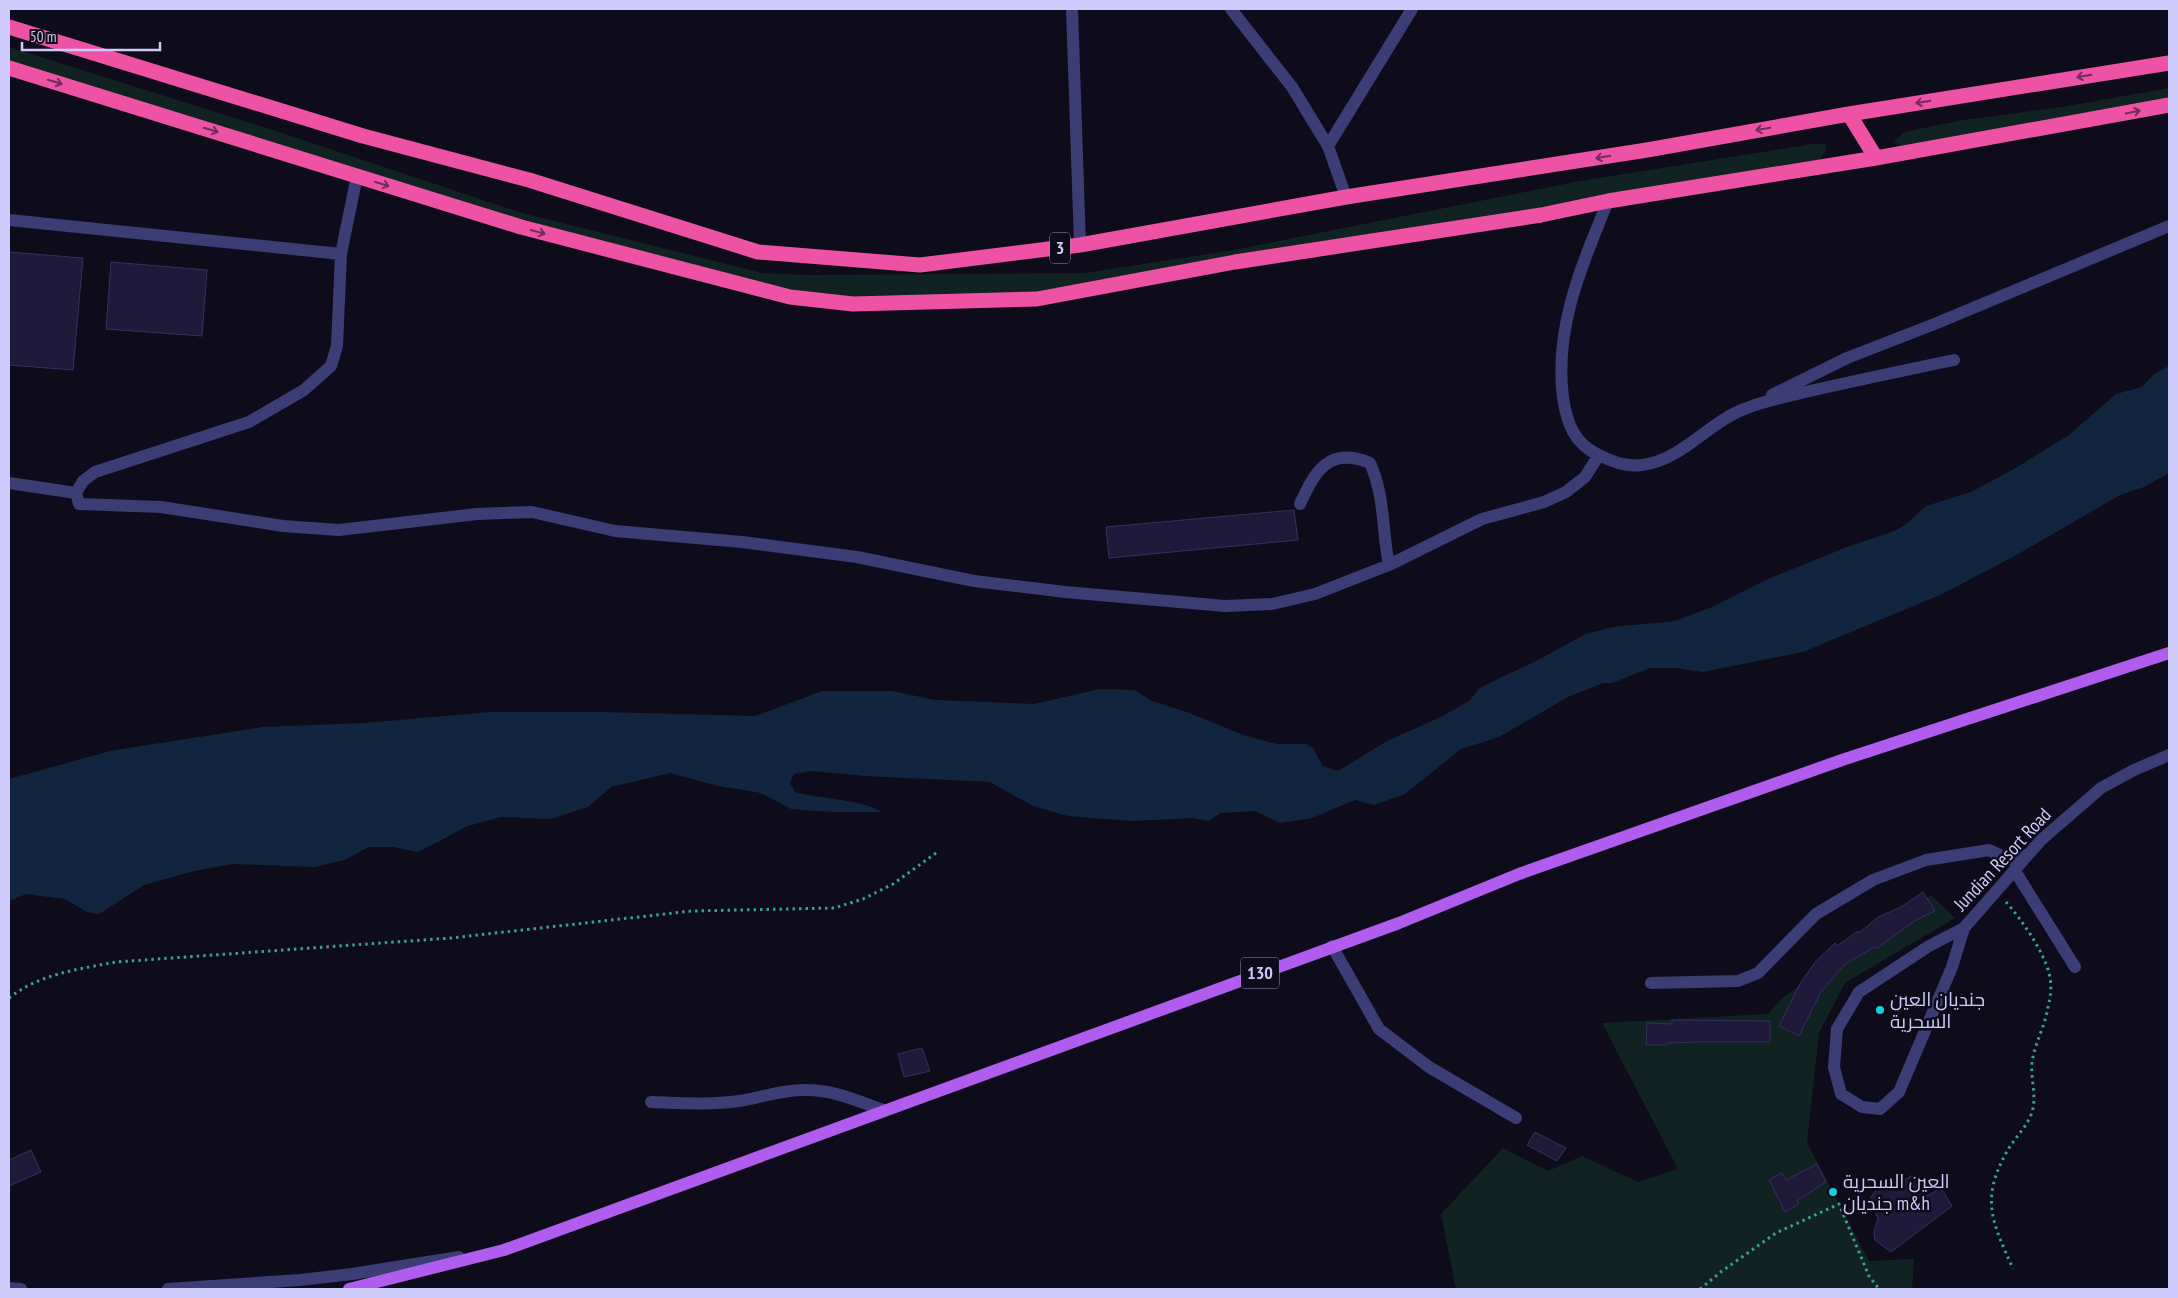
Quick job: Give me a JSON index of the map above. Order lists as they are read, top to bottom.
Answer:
{
  "streets": {
    "highway": ["3"],
    "main road": ["130"],
    "street": ["Jundian Resort Road"]
  },
  "places": ["جنديان العين السحرية", "العين السحرية جنديان m&h"],
  "scale_bar": "50 m"
}
